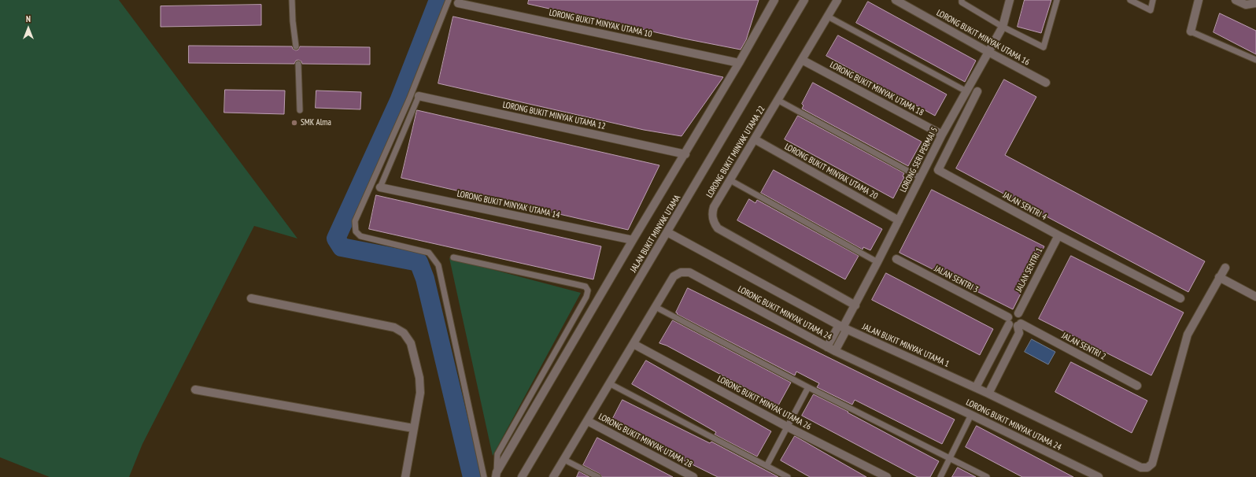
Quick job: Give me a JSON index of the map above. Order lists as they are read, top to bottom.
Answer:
{
  "streets": {
    "street": [
      "LORONG BUKIT MINYAK UTAMA 10",
      "LORONG BUKIT MINYAK UTAMA 16",
      "LORONG BUKIT MINYAK UTAMA 18",
      "LORONG BUKIT MINYAK UTAMA 12",
      "LORONG BUKIT MINYAK UTAMA 22",
      "LORONG SERI PERMAI 5",
      "LORONG BUKIT MINYAK UTAMA 20",
      "LORONG BUKIT MINYAK UTAMA 14",
      "JALAN SENTRI 4",
      "JALAN BUKIT MINYAK UTAMA",
      "JALAN SENTRI 1",
      "JALAN SENTRI 3",
      "LORONG BUKIT MINYAK UTAMA 24",
      "JALAN BUKIT MINYAK UTAMA 1",
      "JALAN SENTRI 2",
      "LORONG BUKIT MINYAK UTAMA 26",
      "LORONG BUKIT MINYAK UTAMA 28"
    ]
  },
  "crossings": [
    ["LORONG BUKIT MINYAK UTAMA 10", "JALAN BUKIT MINYAK UTAMA"],
    ["LORONG BUKIT MINYAK UTAMA 16", "LORONG SERI PERMAI 5"],
    ["LORONG BUKIT MINYAK UTAMA 18", "LORONG BUKIT MINYAK UTAMA 22"],
    ["LORONG BUKIT MINYAK UTAMA 18", "LORONG SERI PERMAI 5"],
    ["LORONG BUKIT MINYAK UTAMA 12", "JALAN BUKIT MINYAK UTAMA"],
    ["LORONG BUKIT MINYAK UTAMA 22", "LORONG SERI PERMAI 5"],
    ["LORONG BUKIT MINYAK UTAMA 22", "LORONG BUKIT MINYAK UTAMA 20"],
    ["LORONG SERI PERMAI 5", "LORONG BUKIT MINYAK UTAMA 20"],
    ["LORONG SERI PERMAI 5", "JALAN BUKIT MINYAK UTAMA 1"],
    ["LORONG BUKIT MINYAK UTAMA 14", "JALAN BUKIT MINYAK UTAMA"],
    ["JALAN SENTRI 4", "JALAN SENTRI 1"],
    ["JALAN BUKIT MINYAK UTAMA", "JALAN BUKIT MINYAK UTAMA 1"],
    ["JALAN SENTRI 1", "JALAN SENTRI 3"],
    ["JALAN SENTRI 1", "JALAN SENTRI 2"],
    ["JALAN SENTRI 3", "JALAN SENTRI 2"],
    ["LORONG BUKIT MINYAK UTAMA 24", "LORONG BUKIT MINYAK UTAMA 26"],
    ["LORONG BUKIT MINYAK UTAMA 24", "LORONG BUKIT MINYAK UTAMA 28"]
  ],
  "places": ["SMK Alma"],
  "north": "top"
}
